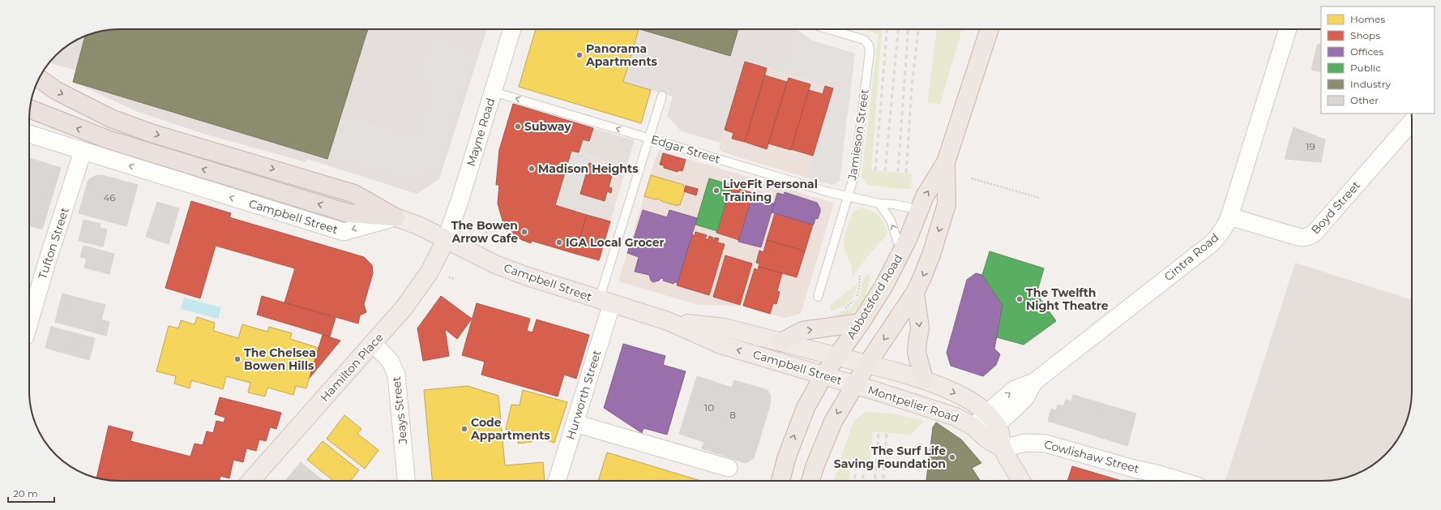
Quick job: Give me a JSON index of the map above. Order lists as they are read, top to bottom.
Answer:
{
  "streets": {
    "highway": ["Abbotsford Road"],
    "main road": ["Campbell Street", "Hamilton Place", "Montpelier Road"],
    "street": [
      "Mayne Road",
      "Boyd Street",
      "Tufton Street",
      "Cintra Road",
      "Hurworth Street",
      "Jeays Street",
      "Cowlishaw Street"
    ],
    "lane": ["Jamieson Street", "Edgar Street"]
  },
  "crossings": [
    ["Mayne Road", "Edgar Street"],
    ["Mayne Road", "Campbell Street"],
    ["Mayne Road", "Hamilton Place"],
    ["Jamieson Street", "Edgar Street"],
    ["Edgar Street", "Abbotsford Road"],
    ["Boyd Street", "Cintra Road"],
    ["Campbell Street", "Tufton Street"],
    ["Campbell Street", "Abbotsford Road"],
    ["Campbell Street", "Hamilton Place"],
    ["Campbell Street", "Hurworth Street"],
    ["Campbell Street", "Montpelier Road"],
    ["Cintra Road", "Montpelier Road"],
    ["Abbotsford Road", "Montpelier Road"],
    ["Hamilton Place", "Jeays Street"]
  ],
  "one_way": ["Edgar Street"],
  "places": [
    "Panorama Apartments",
    "Subway",
    "Madison Heights",
    "LiveFit Personal Training",
    "The Bowen Arrow Cafe",
    "IGA Local Grocer",
    "The Twelfth Night Theatre",
    "The Chelsea Bowen Hills",
    "Code Appartments",
    "The Surf Life Saving Foundation"
  ],
  "house_numbers": [
    "19",
    "46",
    "10",
    "8"
  ],
  "legend": [
    "Homes",
    "Shops",
    "Offices",
    "Public",
    "Industry",
    "Other"
  ],
  "scale_bar": "20 m"
}
